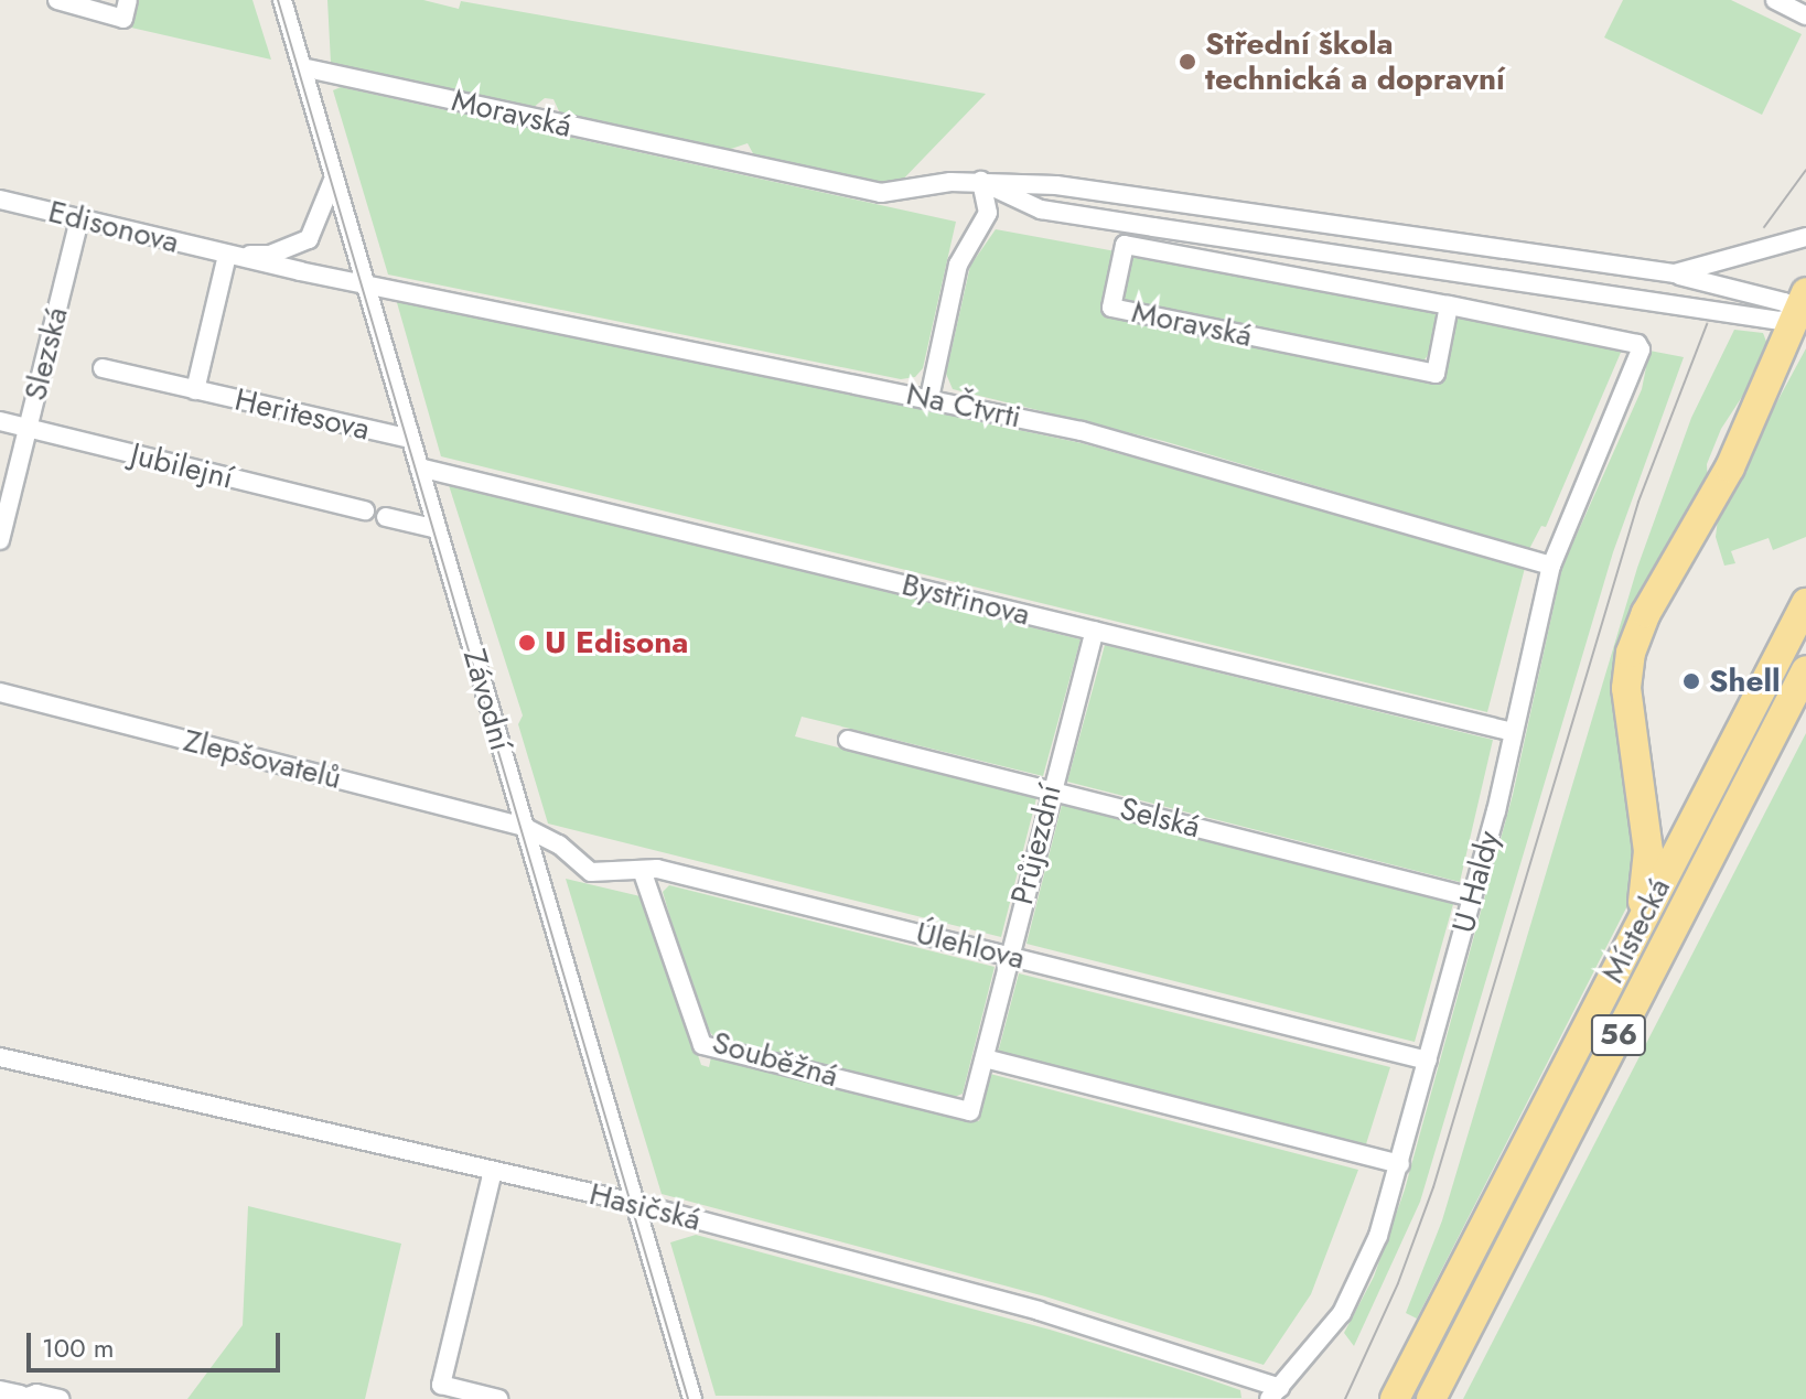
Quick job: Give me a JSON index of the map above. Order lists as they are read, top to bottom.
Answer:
{
  "streets": {
    "highway": ["Místecká", "56"],
    "street": [
      "Moravská",
      "Edisonova",
      "Slezská",
      "Na Čtvrti",
      "Heritesova",
      "Jubilejní",
      "Bystřinova",
      "Závodní",
      "Zlepšovatelů",
      "Selská",
      "Průjezdní",
      "U Haldy",
      "Úlehlova",
      "Souběžná",
      "Hasičská"
    ]
  },
  "crossings": [
    ["Moravská", "Závodní"],
    ["Moravská", "U Haldy"],
    ["Edisonova", "Slezská"],
    ["Edisonova", "Na Čtvrti"],
    ["Edisonova", "Heritesova"],
    ["Edisonova", "Závodní"],
    ["Slezská", "Jubilejní"],
    ["Na Čtvrti", "Závodní"],
    ["Na Čtvrti", "U Haldy"],
    ["Heritesova", "Závodní"],
    ["Bystřinova", "Závodní"],
    ["Bystřinova", "Průjezdní"],
    ["Bystřinova", "U Haldy"],
    ["Závodní", "Zlepšovatelů"],
    ["Závodní", "Úlehlova"],
    ["Závodní", "Hasičská"],
    ["Zlepšovatelů", "Úlehlova"],
    ["Selská", "Průjezdní"],
    ["Selská", "U Haldy"],
    ["Průjezdní", "Úlehlova"],
    ["Průjezdní", "Souběžná"],
    ["U Haldy", "Úlehlova"],
    ["U Haldy", "Hasičská"],
    ["Úlehlova", "Souběžná"]
  ],
  "places": ["Střední škola technická a dopravní", "U Edisona", "Shell"],
  "scale_bar": "100 m"
}
